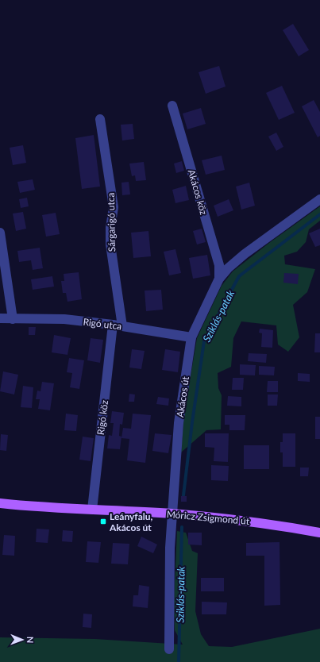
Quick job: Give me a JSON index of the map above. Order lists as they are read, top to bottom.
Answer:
{
  "streets": {
    "main road": ["Móricz Zsigmond út"],
    "street": [
      "Akácos köz",
      "Sárgarigó utca",
      "Rigó utca",
      "Akácos út",
      "Rigó köz"
    ]
  },
  "crossings": [
    ["Akácos köz", "Akácos út"],
    ["Sárgarigó utca", "Rigó utca"],
    ["Sárgarigó utca", "Rigó köz"],
    ["Rigó utca", "Akácos út"],
    ["Rigó utca", "Rigó köz"],
    ["Akácos út", "Móricz Zsigmond út"],
    ["Rigó köz", "Móricz Zsigmond út"]
  ],
  "water": ["Sziklás-patak"],
  "places": {
    "transit": ["Leányfalu, Akácos út"]
  },
  "north": "right"
}
